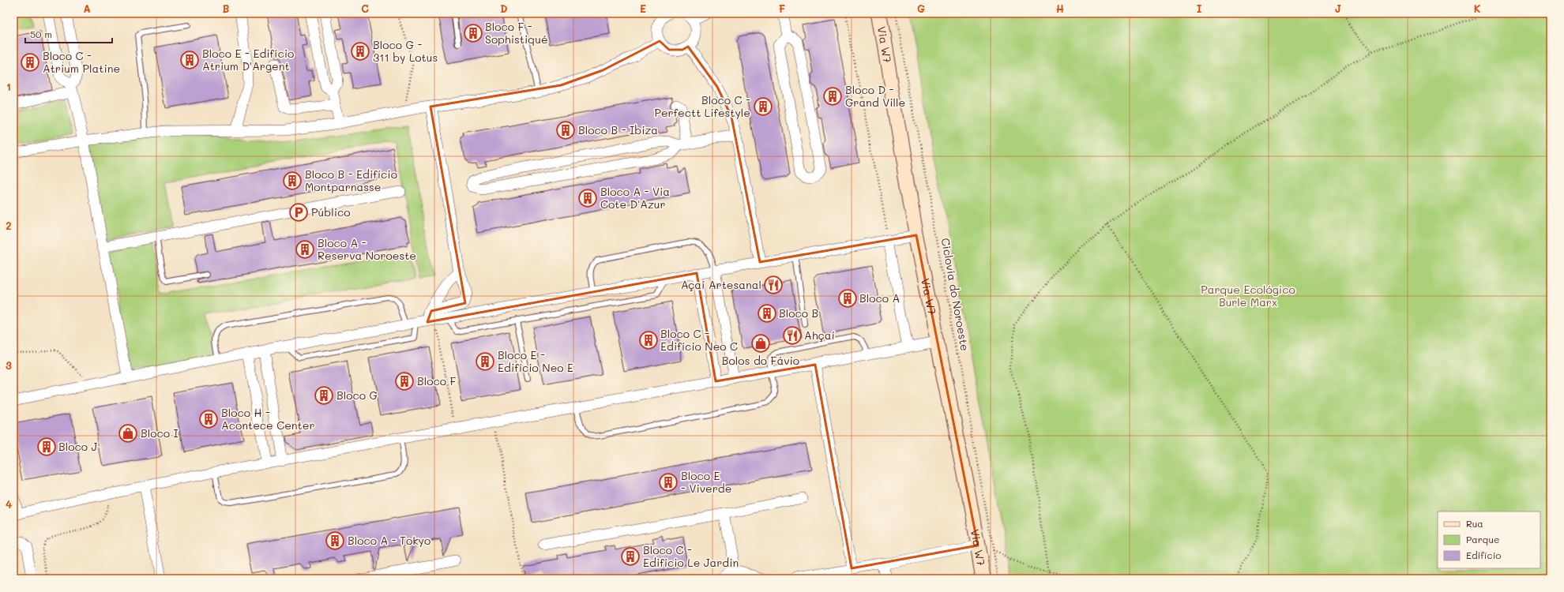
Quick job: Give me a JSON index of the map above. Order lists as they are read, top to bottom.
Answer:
{
  "streets": {
    "main road": ["Via W7"],
    "path": ["Ciclovia do Noroeste"]
  },
  "parks": ["Parque Ecológico Burle Marx"],
  "places": {
    "building": [
      "Bloco F - Sophistiqué",
      "Bloco G - 311 by Lotus",
      "Bloco E - Edifício Atrium D'Argent",
      "Bloco C - Atrium Platine",
      "Bloco D - Grand Ville",
      "Bloco C - Perfectt Lifestyle",
      "Bloco B - Ibiza",
      "Bloco B - Edifício Montparnasse",
      "Bloco A - Via Cote D'Azur",
      "Bloco A - Reserva Noroeste",
      "Bloco A",
      "Bloco B",
      "Bloco C - Edifício Neo C",
      "Bloco E - Edifício Neo E",
      "Bloco F",
      "Bloco G",
      "Bloco H - Acontece Center",
      "Bloco J",
      "Bloco E - Viverde",
      "Bloco A - Tokyo",
      "Bloco C - Edifício Le Jardin"
    ],
    "parking": ["Público"],
    "restaurant": ["Açaí Artesanal", "Ahçaí"],
    "shop": ["Bolos do Fávio", "Bloco I"]
  },
  "legend": ["Rua", "Parque", "Edifício"],
  "scale_bar": "50 m",
  "grid": {
    "columns": [
      "A",
      "B",
      "C",
      "D",
      "E",
      "F",
      "G",
      "H",
      "I",
      "J",
      "K"
    ],
    "rows": [
      "1",
      "2",
      "3",
      "4"
    ]
  }
}
